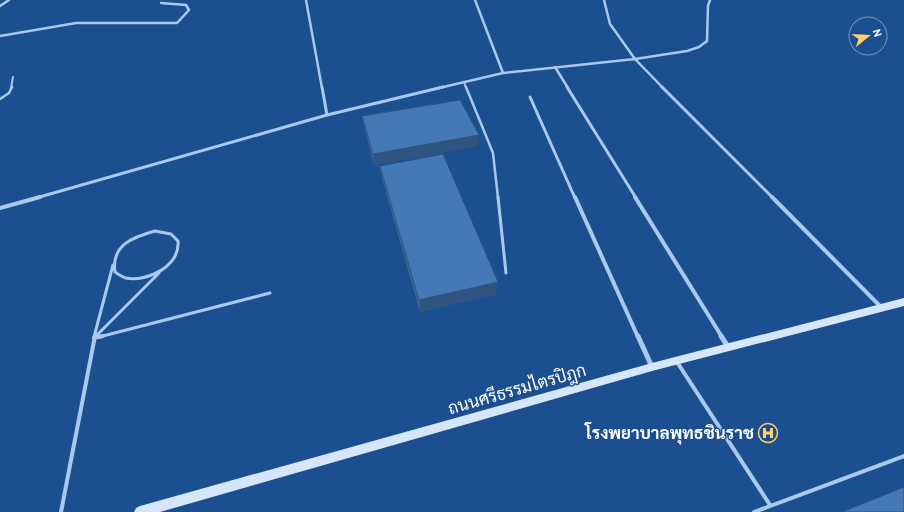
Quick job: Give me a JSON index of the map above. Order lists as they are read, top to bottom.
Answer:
{
  "streets": {
    "main road": ["ถนนศรีธรรมไตรปิฎก"]
  },
  "places": {
    "hospital": ["โรงพยาบาลพุทธชินราช"]
  },
  "north": "right"
}
